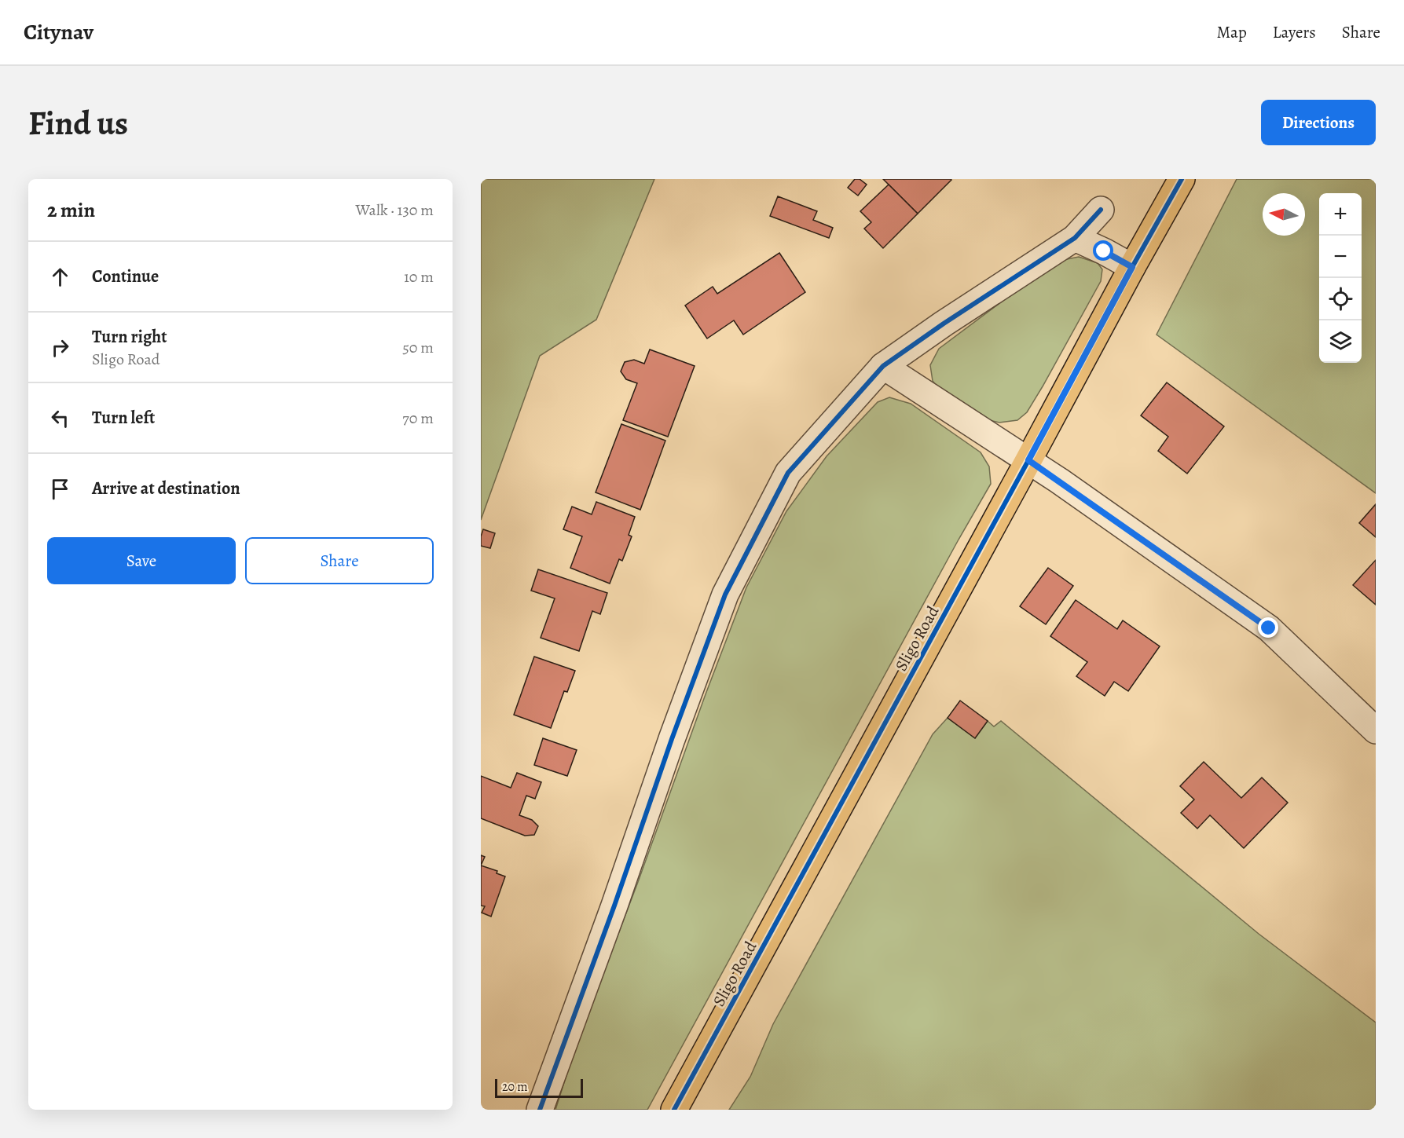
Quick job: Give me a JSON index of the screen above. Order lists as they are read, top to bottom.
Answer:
{
  "streets": {
    "main road": ["Sligo Road"]
  },
  "scale_bar": "20 m",
  "north": "left",
  "page": {
    "header": "Citynav",
    "nav": ["Map", "Layers", "Share"],
    "buttons": [
      "Directions",
      ["Save", "Share"]
    ],
    "title": "Find us",
    "heading": ["2 min", "Walk · 130 m"],
    "map_buttons": ["+", "−"],
    "list": [
      ["Continue", "10 m"],
      ["Turn right", "Sligo Road", "50 m"],
      ["Turn left", "70 m"],
      "Arrive at destination"
    ],
    "scale": "20 m"
  }
}
